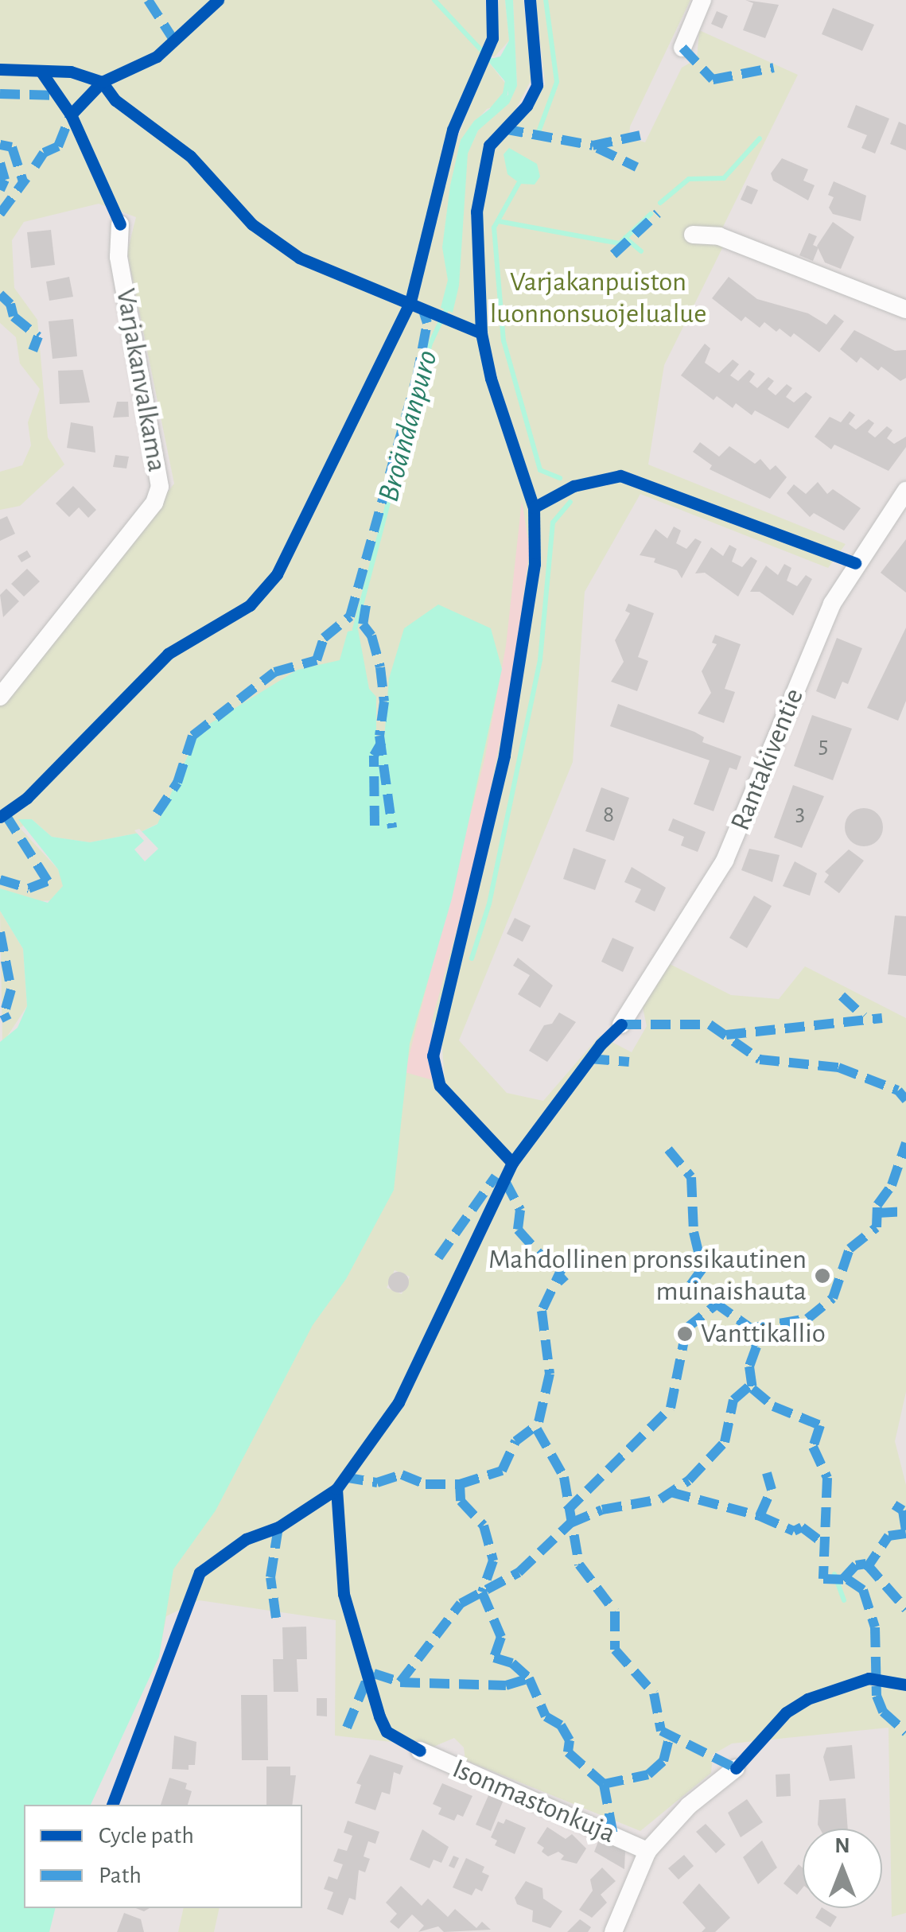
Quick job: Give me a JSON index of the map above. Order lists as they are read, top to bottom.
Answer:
{
  "streets": {
    "street": ["Varjakanvalkama", "Rantakiventie", "Isonmastonkuja"]
  },
  "water": ["Broändanpuro"],
  "parks": ["Varjakanpuiston luonnonsuojelualue"],
  "places": ["Mahdollinen pronssikautinen muinaishauta", "Vanttikallio"],
  "house_numbers": ["5", "3", "8"],
  "legend": ["Cycle path", "Path"],
  "north": "top"
}
